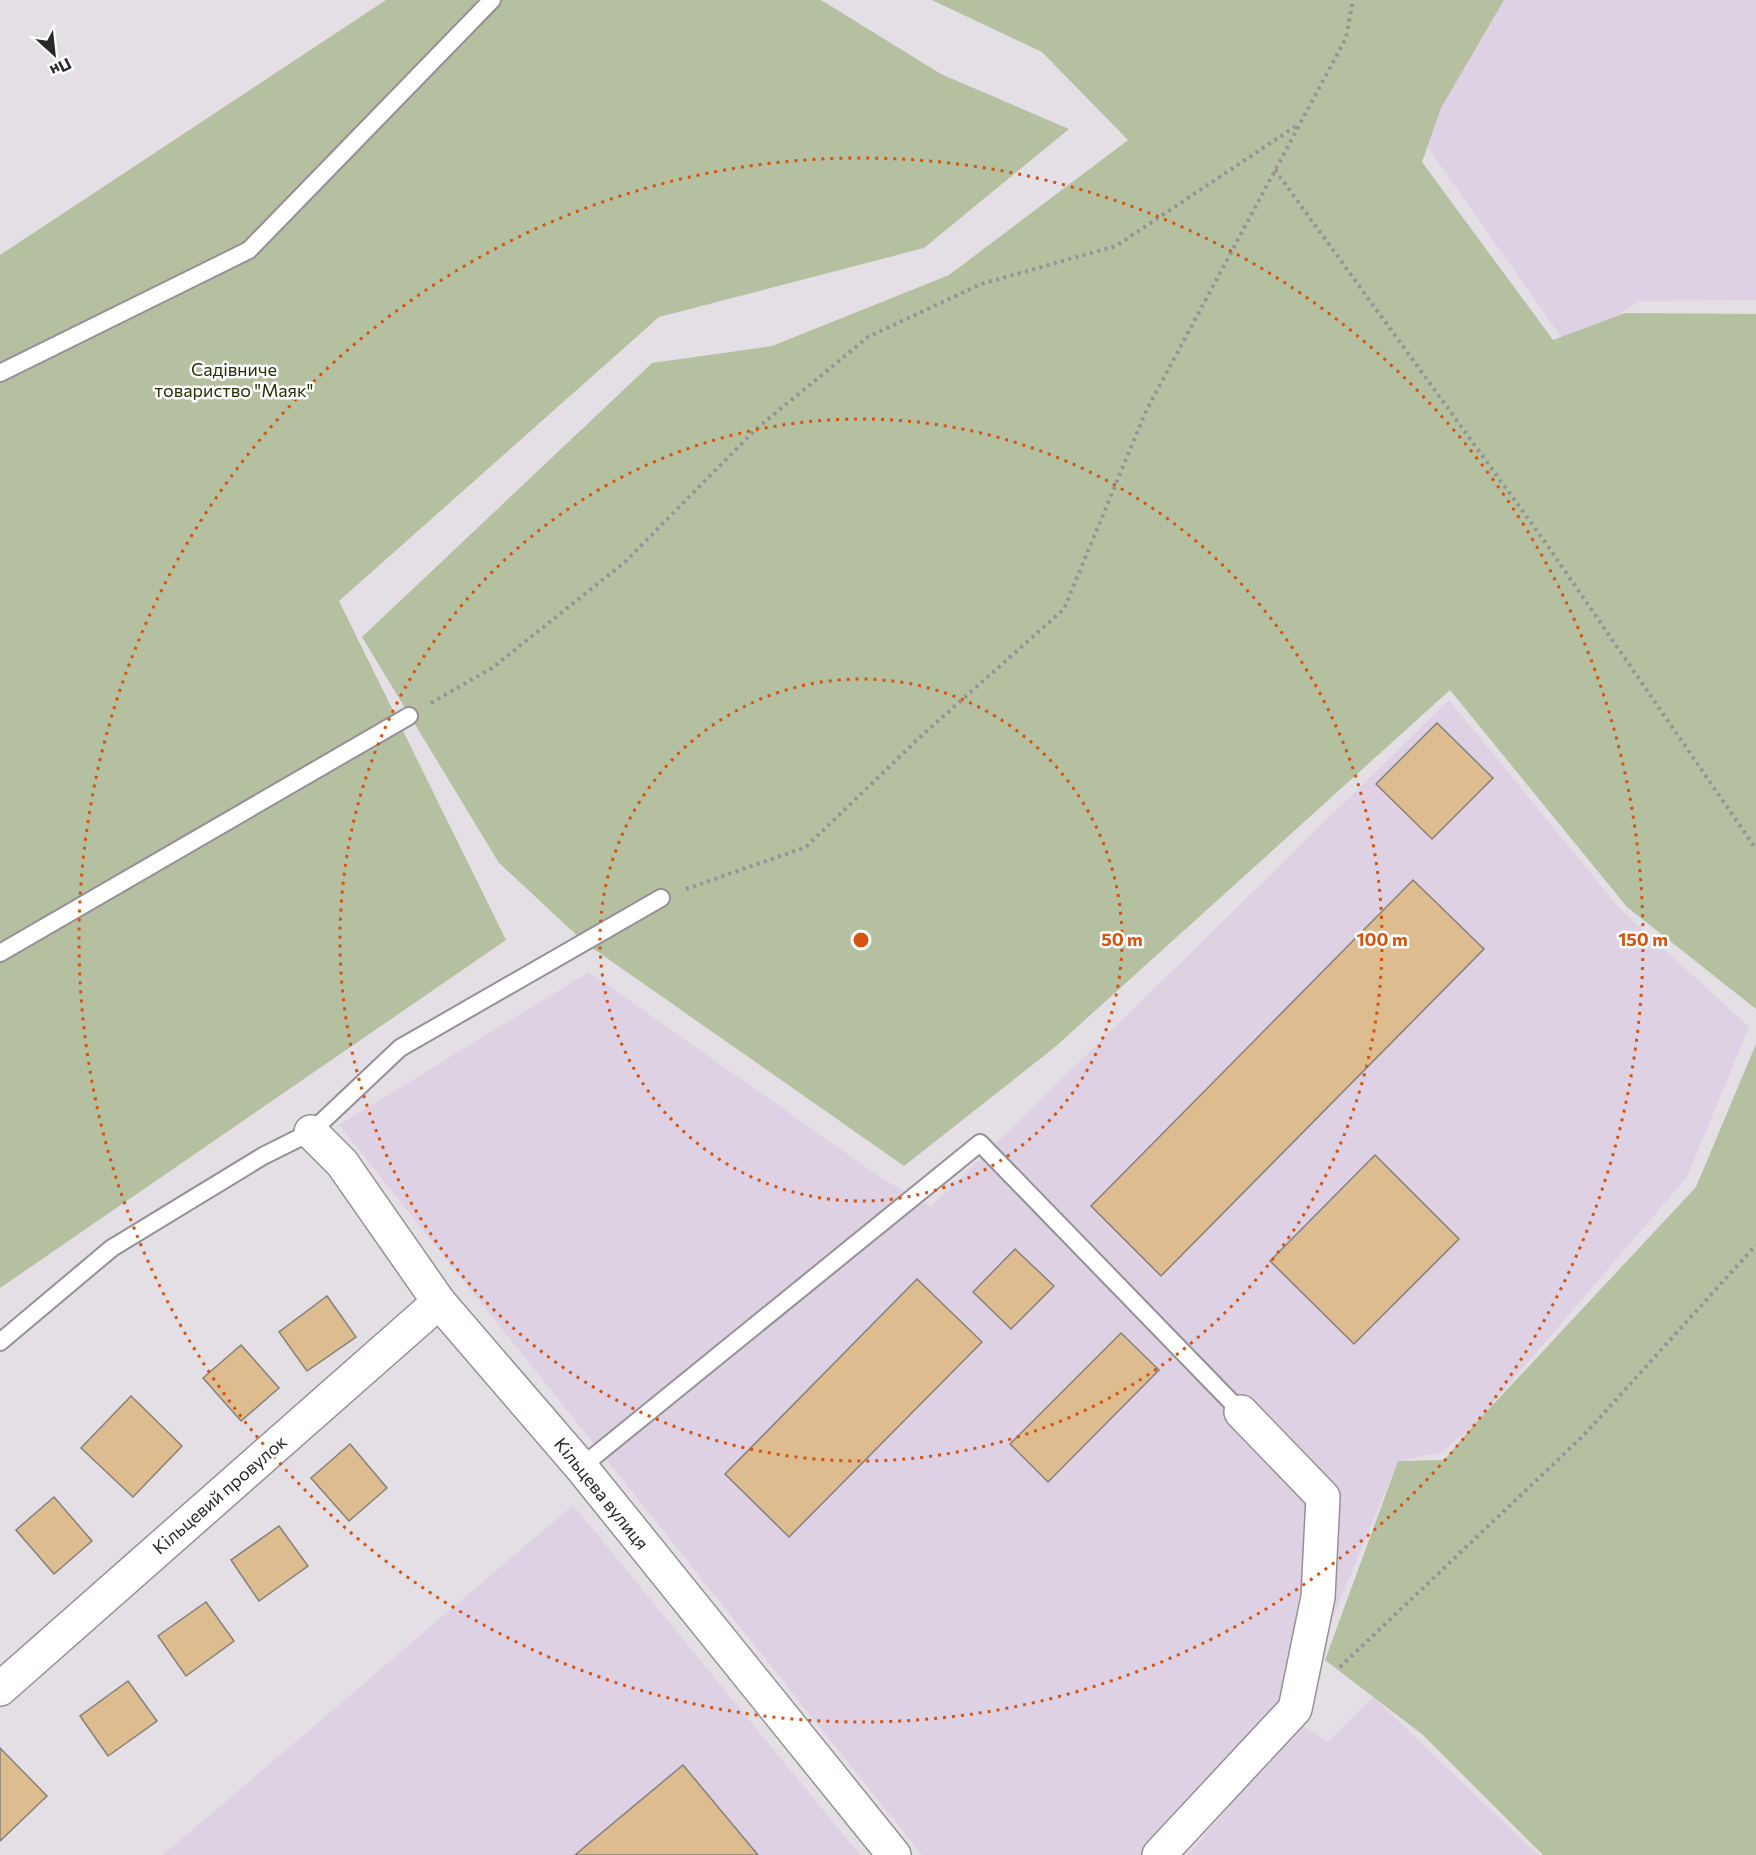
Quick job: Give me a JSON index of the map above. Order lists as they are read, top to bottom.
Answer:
{
  "streets": {
    "street": ["Кільцева вулиця", "Кільцевий провулок"]
  },
  "crossings": [
    ["Кільцева вулиця", "Кільцевий провулок"]
  ],
  "parks": ["Садівниче товариство \"Маяк\""],
  "north": "bottom right",
  "rings": ["50 m", "100 m", "150 m"]
}
